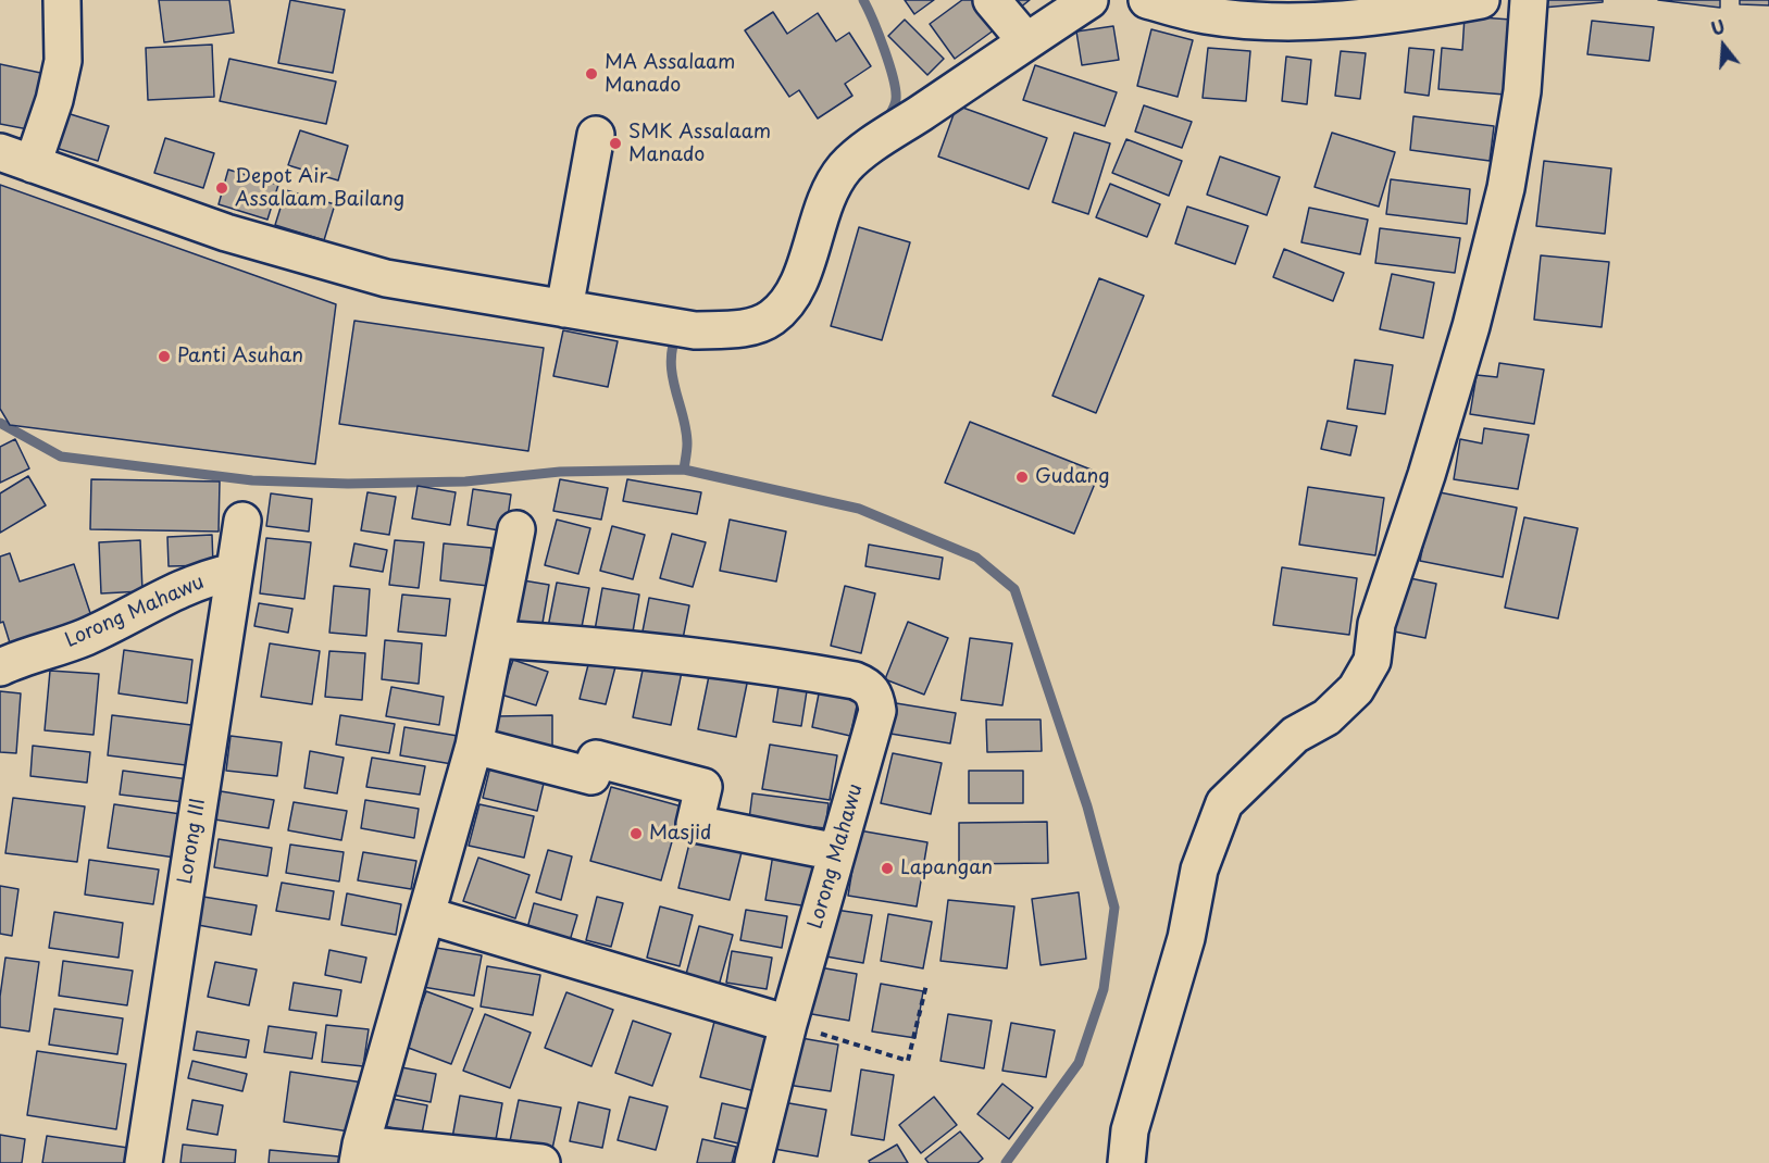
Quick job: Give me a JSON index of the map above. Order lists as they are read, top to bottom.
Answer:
{
  "streets": {
    "street": ["Lorong Mahawu", "Lorong III"]
  },
  "crossings": [
    ["Lorong Mahawu", "Lorong III"]
  ],
  "places": [
    "MA Assalaam Manado",
    "SMK Assalaam Manado",
    "Depot Air Assalaam Bailang",
    "Panti Asuhan",
    "Gudang",
    "Masjid",
    "Lapangan"
  ],
  "north": "top"
}
